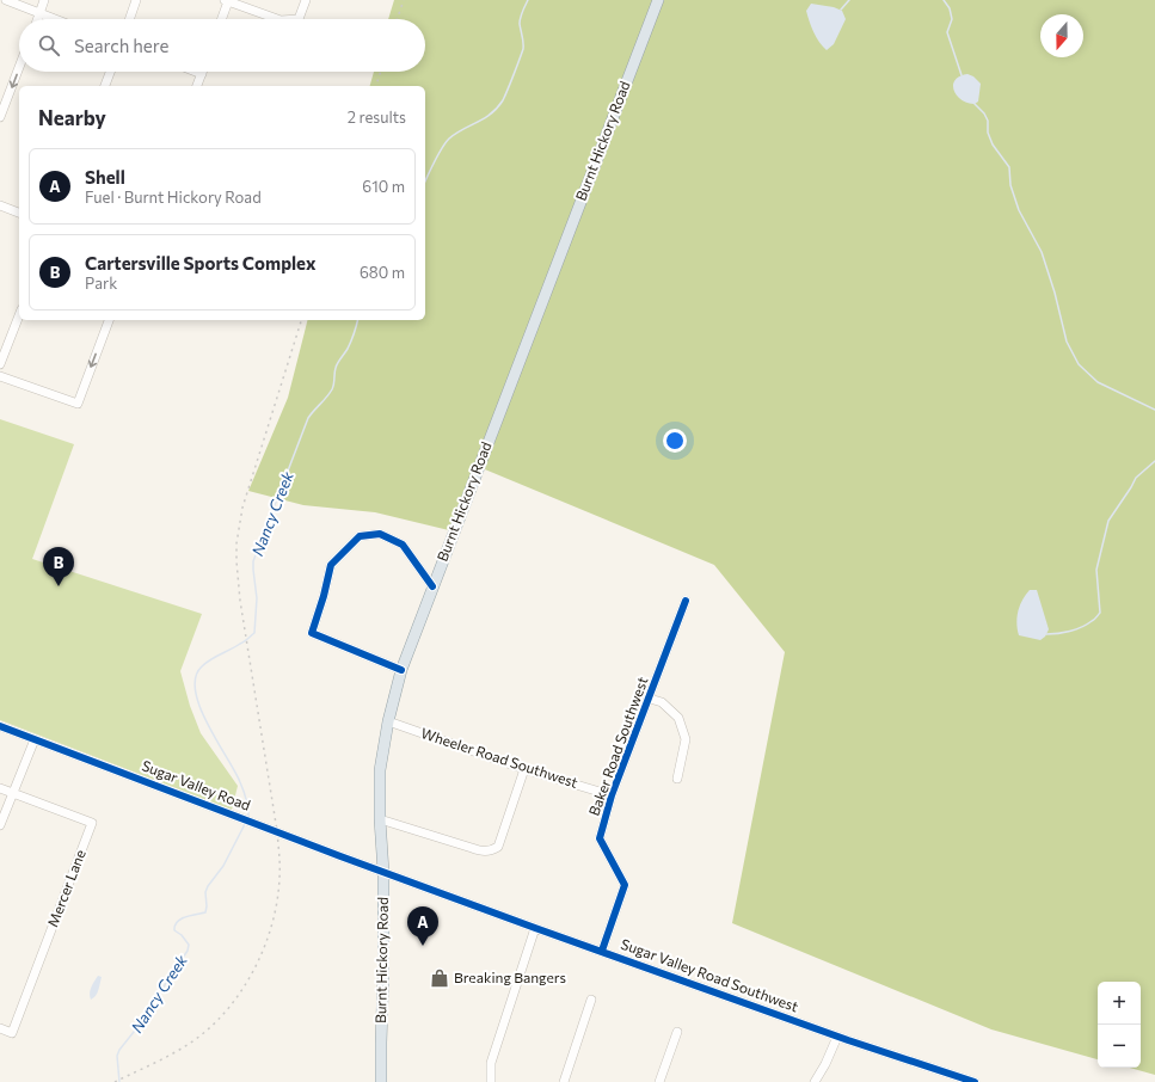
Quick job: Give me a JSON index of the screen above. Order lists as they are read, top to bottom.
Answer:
{
  "streets": {
    "main road": ["Burnt Hickory Road"],
    "street": [
      "Baker Road Southwest",
      "Wheeler Road Southwest",
      "Sugar Valley Road",
      "Mercer Lane",
      "Sugar Valley Road Southwest"
    ]
  },
  "crossings": [
    ["Burnt Hickory Road", "Wheeler Road Southwest"],
    ["Burnt Hickory Road", "Sugar Valley Road"],
    ["Burnt Hickory Road", "Sugar Valley Road Southwest"],
    ["Baker Road Southwest", "Wheeler Road Southwest"],
    ["Baker Road Southwest", "Sugar Valley Road Southwest"],
    ["Sugar Valley Road", "Sugar Valley Road Southwest"]
  ],
  "water": ["Nancy Creek"],
  "places": {
    "shop": ["Breaking Bangers"]
  },
  "north": "bottom",
  "page": {
    "search": "Search here",
    "heading": ["Nearby", "2 results"],
    "list": [
      {
        "mark": "A",
        "name": "Shell",
        "note": "Fuel · Burnt Hickory Road",
        "value": "610 m"
      },
      {
        "mark": "B",
        "name": "Cartersville Sports Complex",
        "note": "Park",
        "value": "680 m"
      }
    ],
    "pins": ["B", "A"],
    "map_buttons": ["+", "−"]
  }
}
